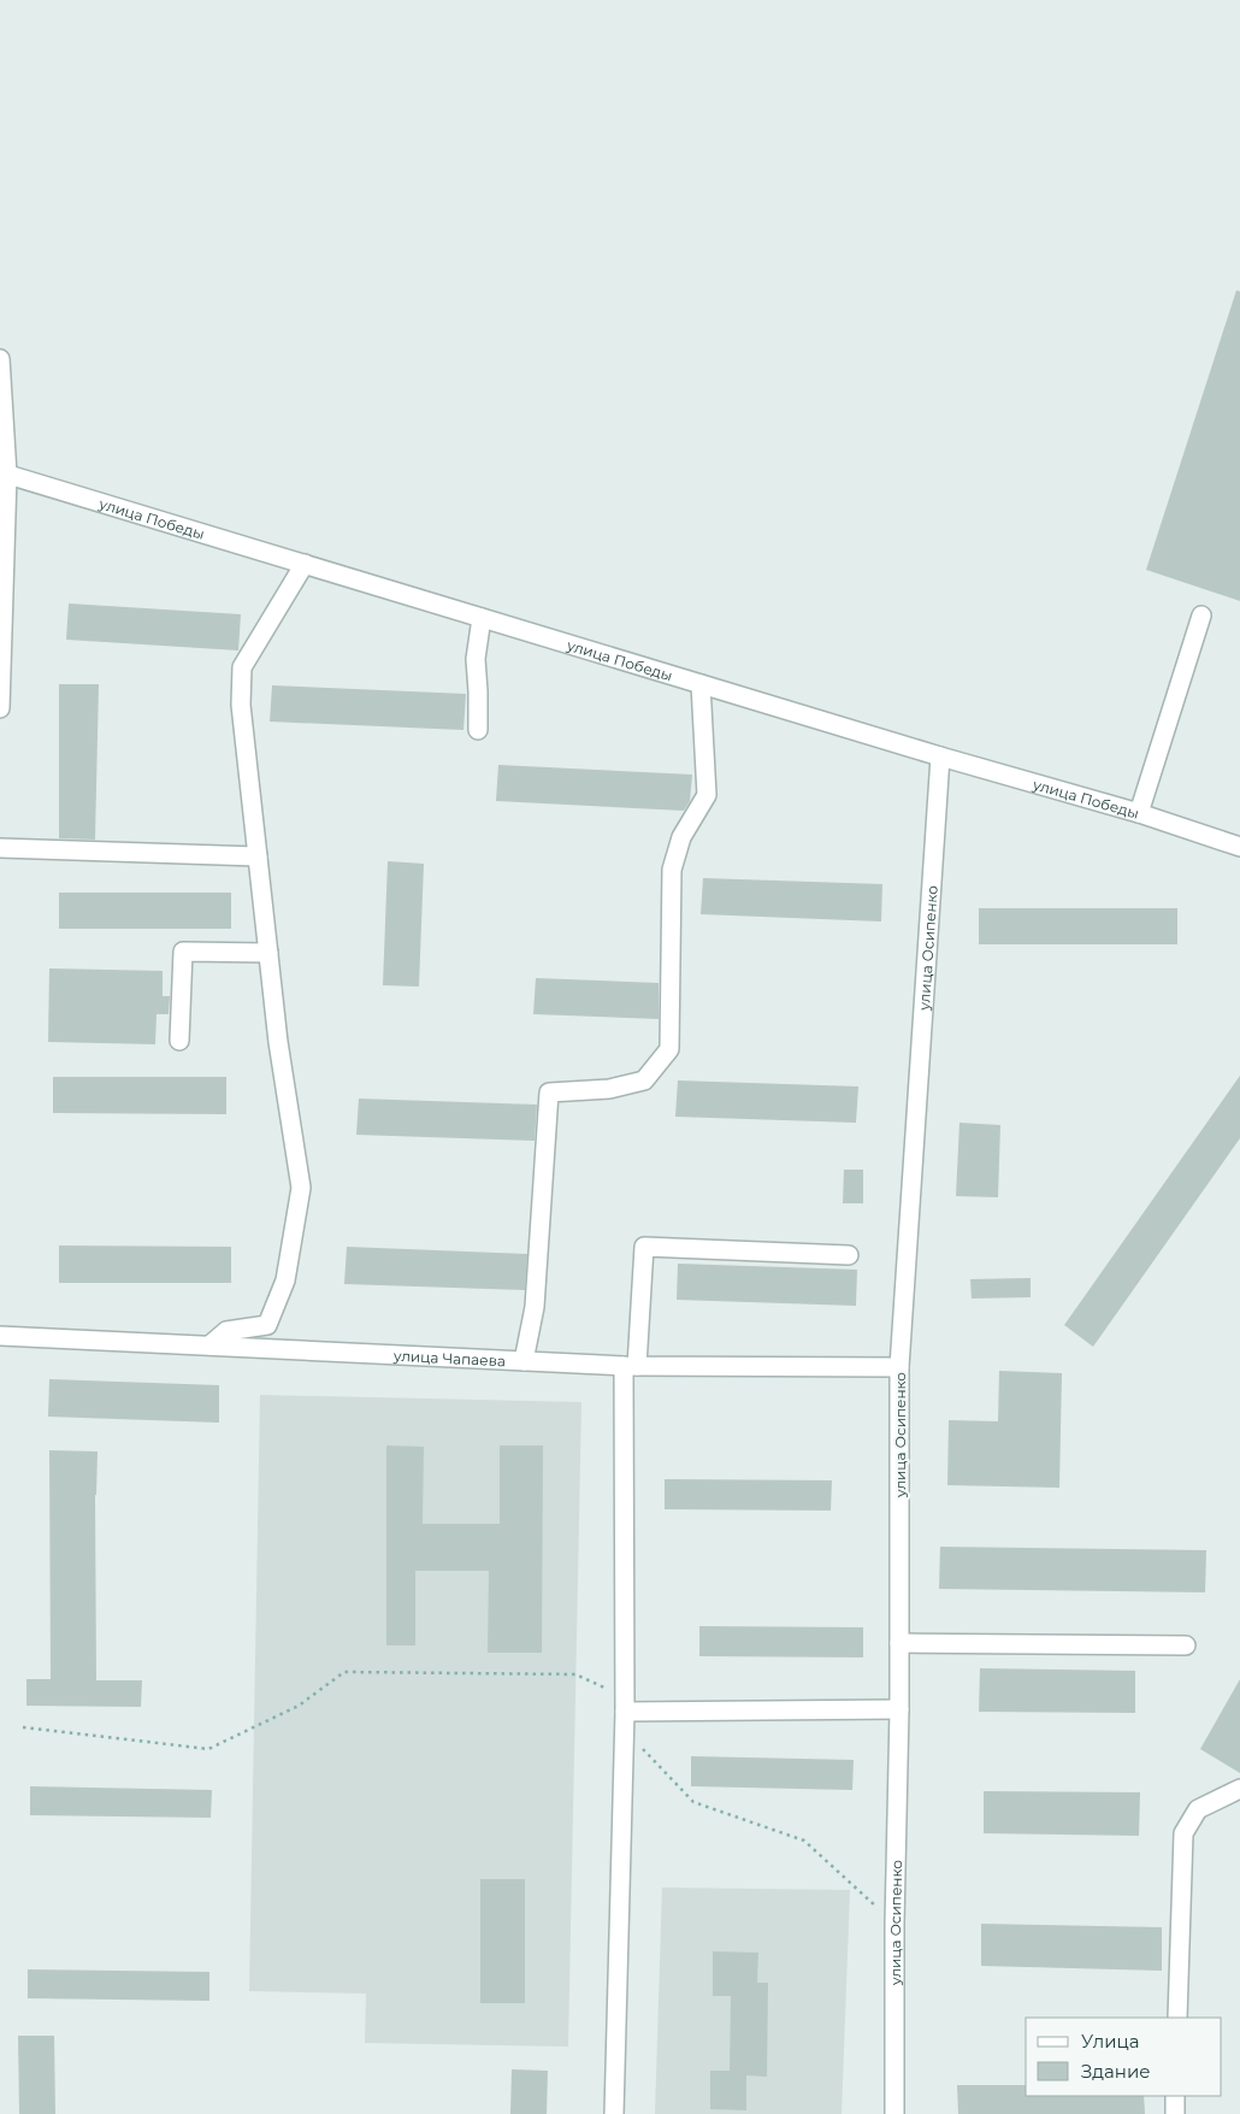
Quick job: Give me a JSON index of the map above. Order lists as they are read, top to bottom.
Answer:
{
  "streets": {
    "street": ["улица Победы", "улица Осипенко", "улица Чапаева"]
  },
  "crossings": [
    ["улица Победы", "улица Осипенко"],
    ["улица Осипенко", "улица Чапаева"]
  ],
  "legend": ["Улица", "Здание"]
}
